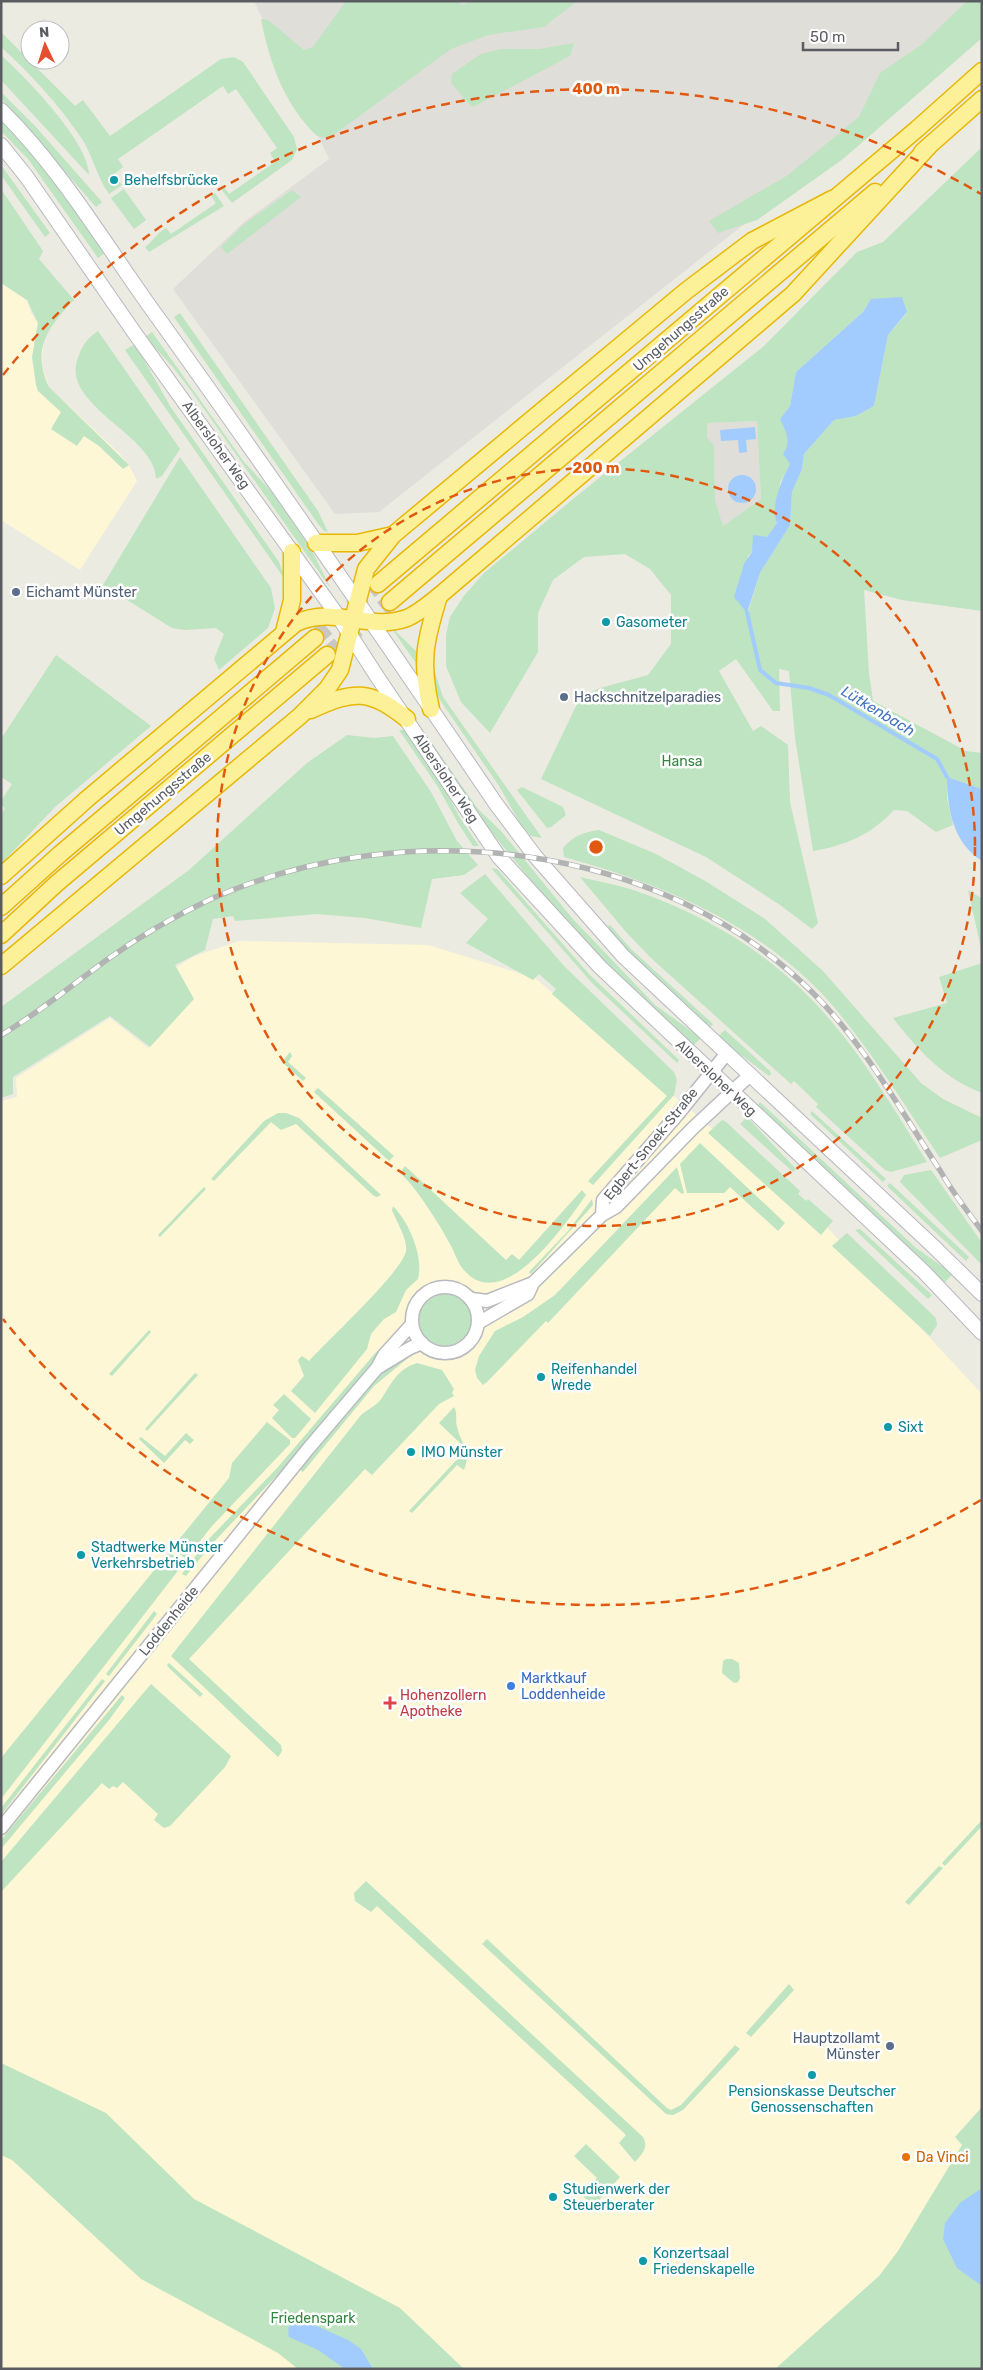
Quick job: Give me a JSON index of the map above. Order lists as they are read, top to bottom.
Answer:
{
  "streets": {
    "highway": ["Umgehungsstraße"],
    "main road": ["Albersloher Weg"],
    "street": ["Egbert-Snoek-Straße", "Loddenheide"]
  },
  "crossings": [
    ["Albersloher Weg", "Egbert-Snoek-Straße"],
    ["Egbert-Snoek-Straße", "Loddenheide"]
  ],
  "water": ["Lütkenbach"],
  "parks": ["Hansa", "Friedenspark"],
  "places": {
    "other": [
      "Behelfsbrücke",
      "Eichamt Münster",
      "Gasometer",
      "Hackschnitzelparadies",
      "Reifenhandel Wrede",
      "Sixt",
      "IMO Münster",
      "Stadtwerke Münster Verkehrsbetrieb",
      "Marktkauf Loddenheide",
      "Hauptzollamt Münster",
      "Pensionskasse Deutscher Genossenschaften",
      "Da Vinci",
      "Studienwerk der Steuerberater",
      "Konzertsaal Friedenskapelle"
    ],
    "health": ["Hohenzollern Apotheke"]
  },
  "scale_bar": "50 m",
  "north": "top",
  "rings": ["400 m", "200 m"]
}
